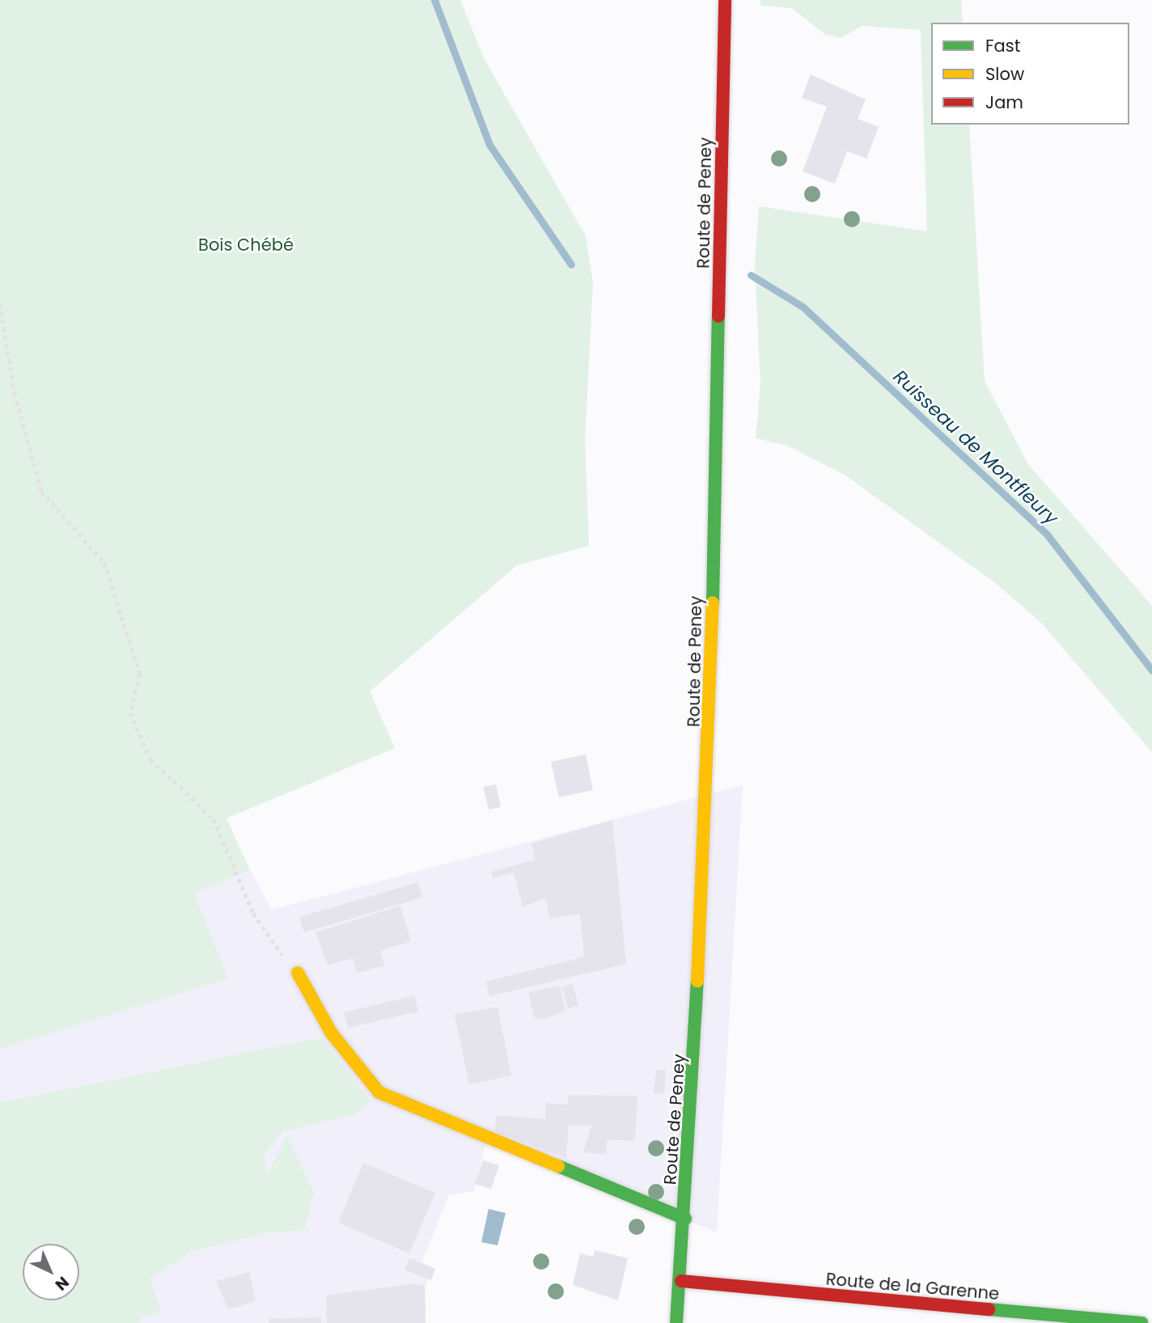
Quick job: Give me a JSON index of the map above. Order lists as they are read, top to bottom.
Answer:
{
  "streets": {
    "main road": ["Route de Peney", "Route de la Garenne"]
  },
  "crossings": [
    ["Route de Peney", "Route de la Garenne"]
  ],
  "water": ["Ruisseau de Montfleury"],
  "parks": ["Bois Chébé"],
  "legend": ["Fast", "Slow", "Jam"],
  "north": "bottom right"
}
